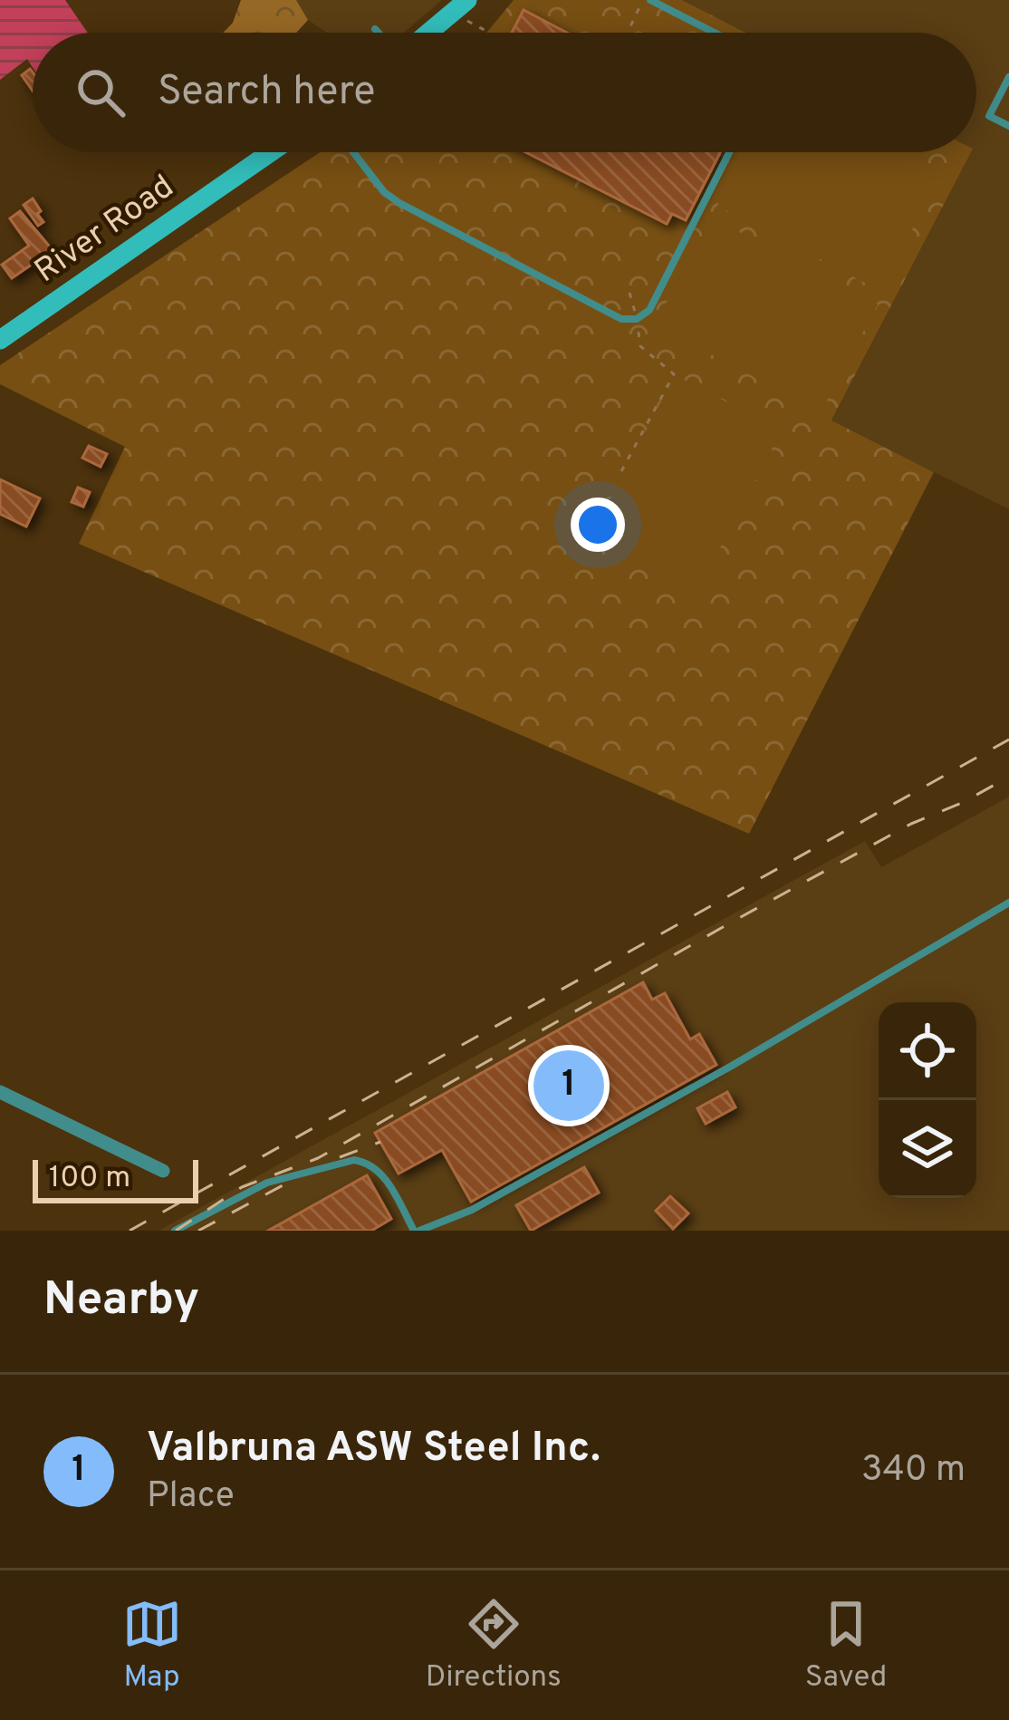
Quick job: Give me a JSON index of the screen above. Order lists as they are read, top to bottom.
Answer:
{
  "streets": {
    "street": ["River Road"]
  },
  "scale_bar": "100 m",
  "page": {
    "search": "Search here",
    "pins": "1",
    "scale": "100 m",
    "heading": "Nearby",
    "list": [
      {
        "mark": "1",
        "name": "Valbruna ASW Steel Inc.",
        "note": "Place",
        "value": "340 m"
      }
    ],
    "nav": ["Map", "Directions", "Saved"]
  }
}
